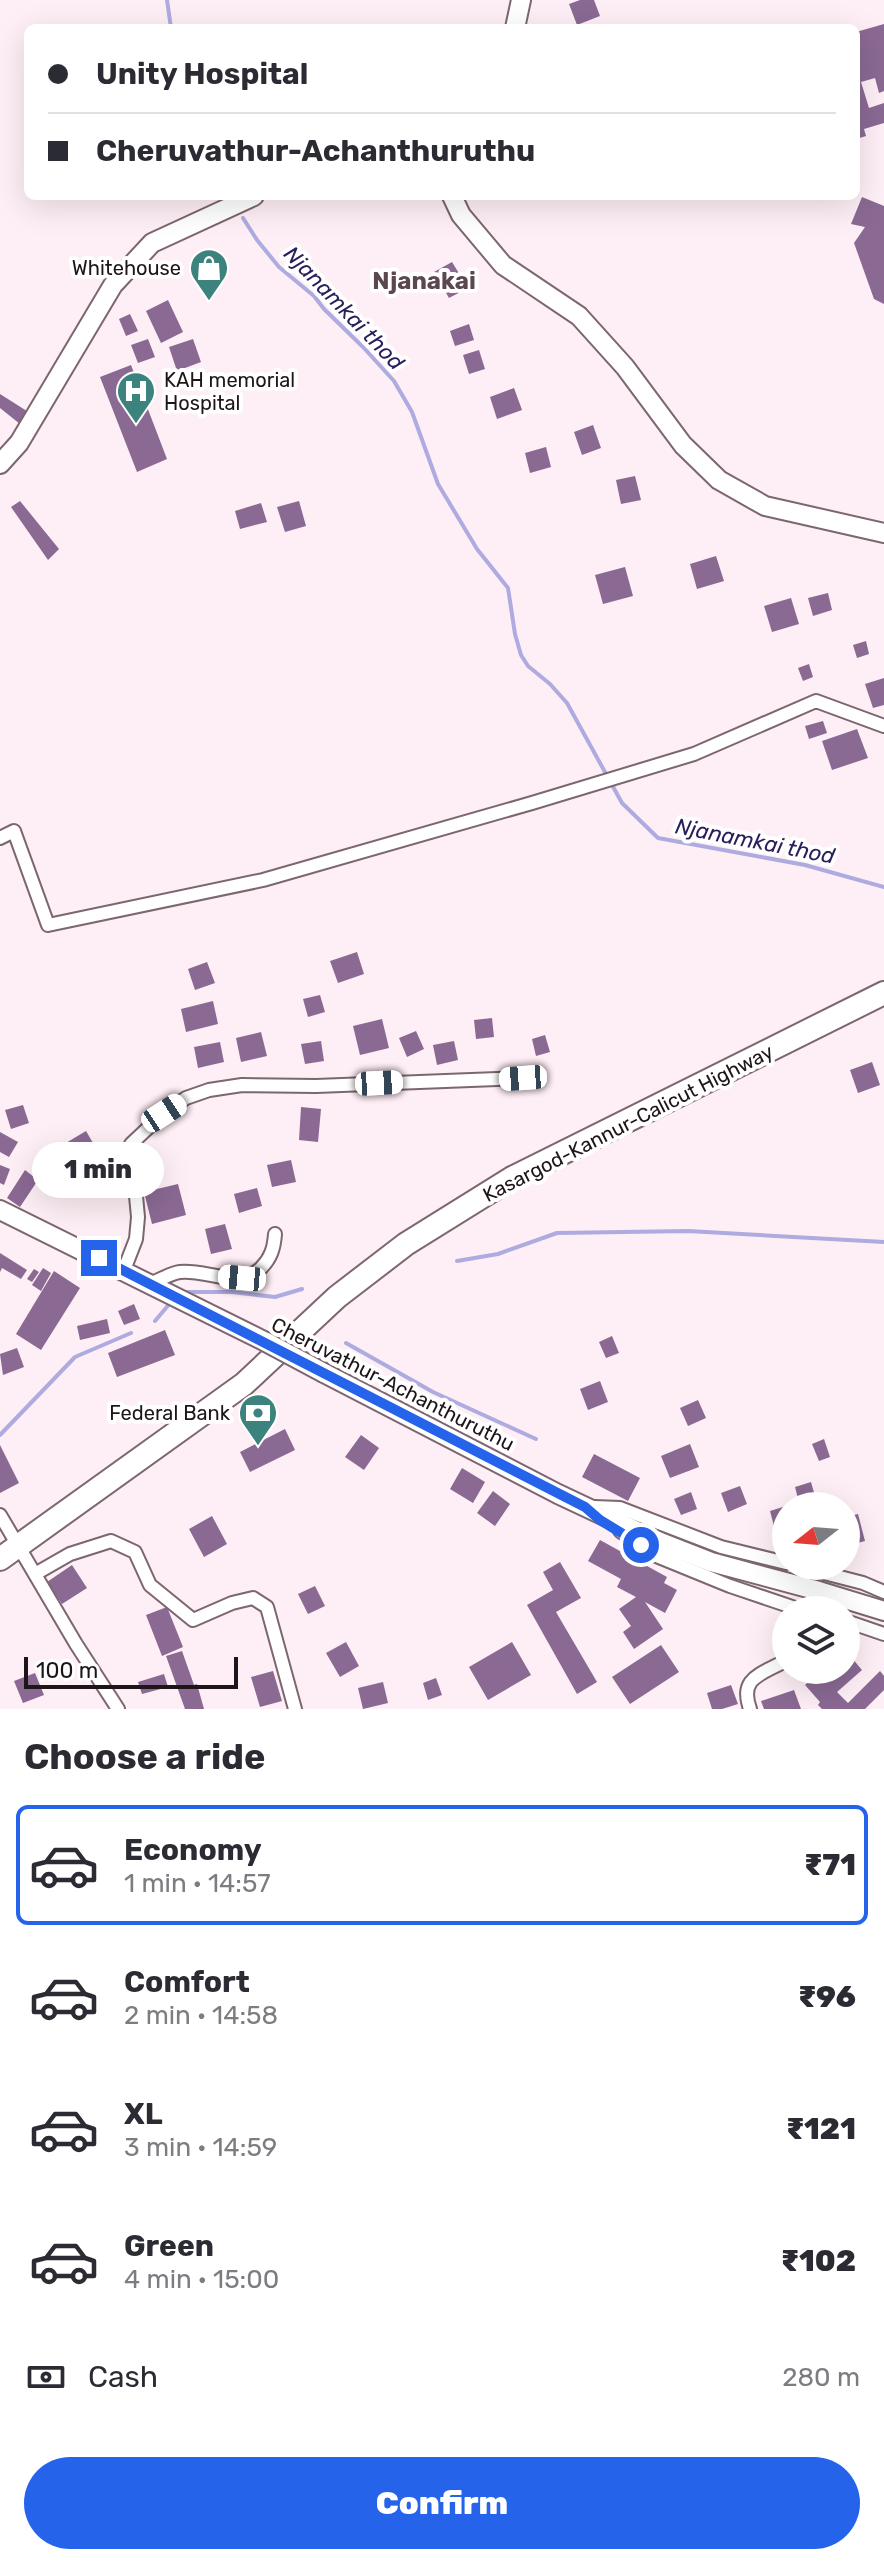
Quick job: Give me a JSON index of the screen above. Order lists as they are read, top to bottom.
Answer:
{
  "streets": {
    "highway": ["Kasargod-Kannur-Calicut Highway"],
    "main road": ["Cheruvathur-Achanthuruthu"]
  },
  "districts": ["Njanakai"],
  "water": ["Njanamkai thod"],
  "places": {
    "shop": ["Whitehouse"],
    "hospital": ["KAH memorial Hospital"],
    "bank": ["Federal Bank"]
  },
  "scale_bar": "100 m",
  "north": "left",
  "page": {
    "banner": ["Unity Hospital", "Cheruvathur-Achanthuruthu"],
    "bubble": "1 min",
    "scale": "100 m",
    "heading": "Choose a ride",
    "list": [
      {
        "name": "Economy",
        "note": "1 min · 14:57",
        "value": "₹71"
      },
      {
        "name": "Comfort",
        "note": "2 min · 14:58",
        "value": "₹96"
      },
      {
        "name": "XL",
        "note": "3 min · 14:59",
        "value": "₹121"
      },
      {
        "name": "Green",
        "note": "4 min · 15:00",
        "value": "₹102"
      }
    ],
    "pay": ["Cash", "280 m"],
    "buttons": "Confirm"
  }
}
